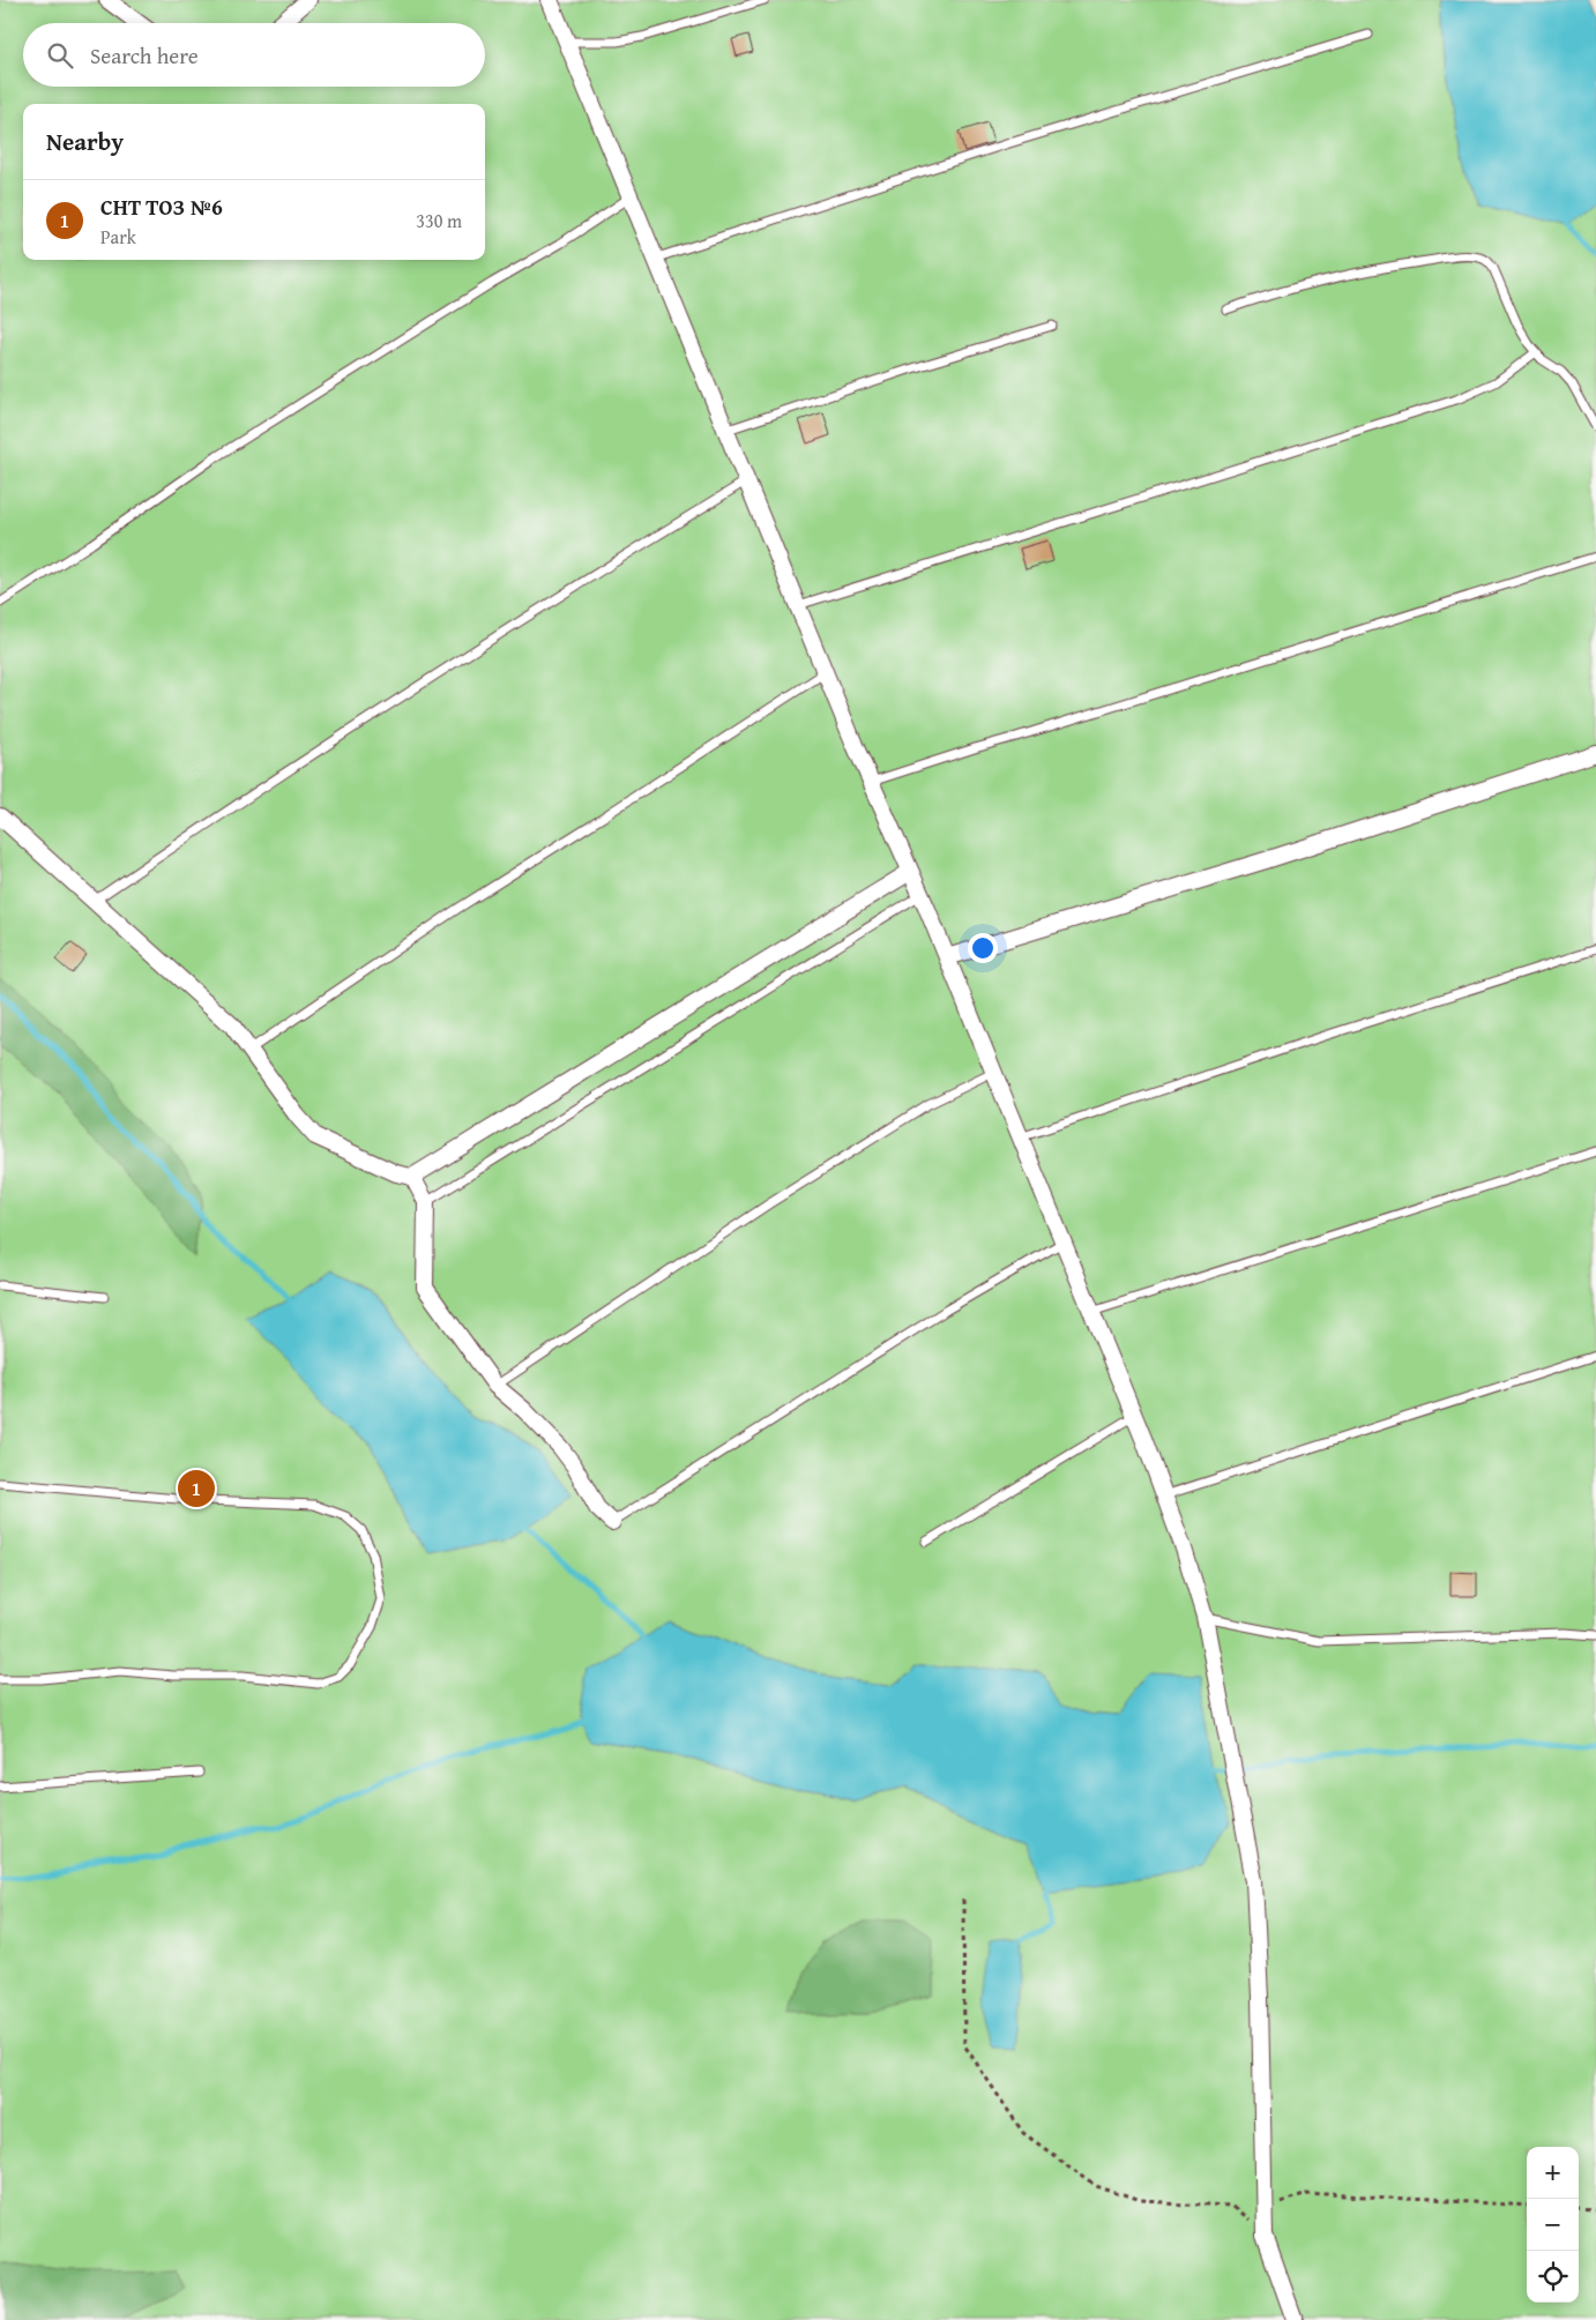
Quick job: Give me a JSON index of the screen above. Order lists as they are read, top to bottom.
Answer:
{
  "page": {
    "search": "Search here",
    "heading": "Nearby",
    "list": [
      {
        "mark": "1",
        "name": "СНТ ТОЗ №6",
        "note": "Park",
        "value": "330 m"
      }
    ],
    "pins": "1",
    "map_buttons": ["+", "−"]
  }
}
